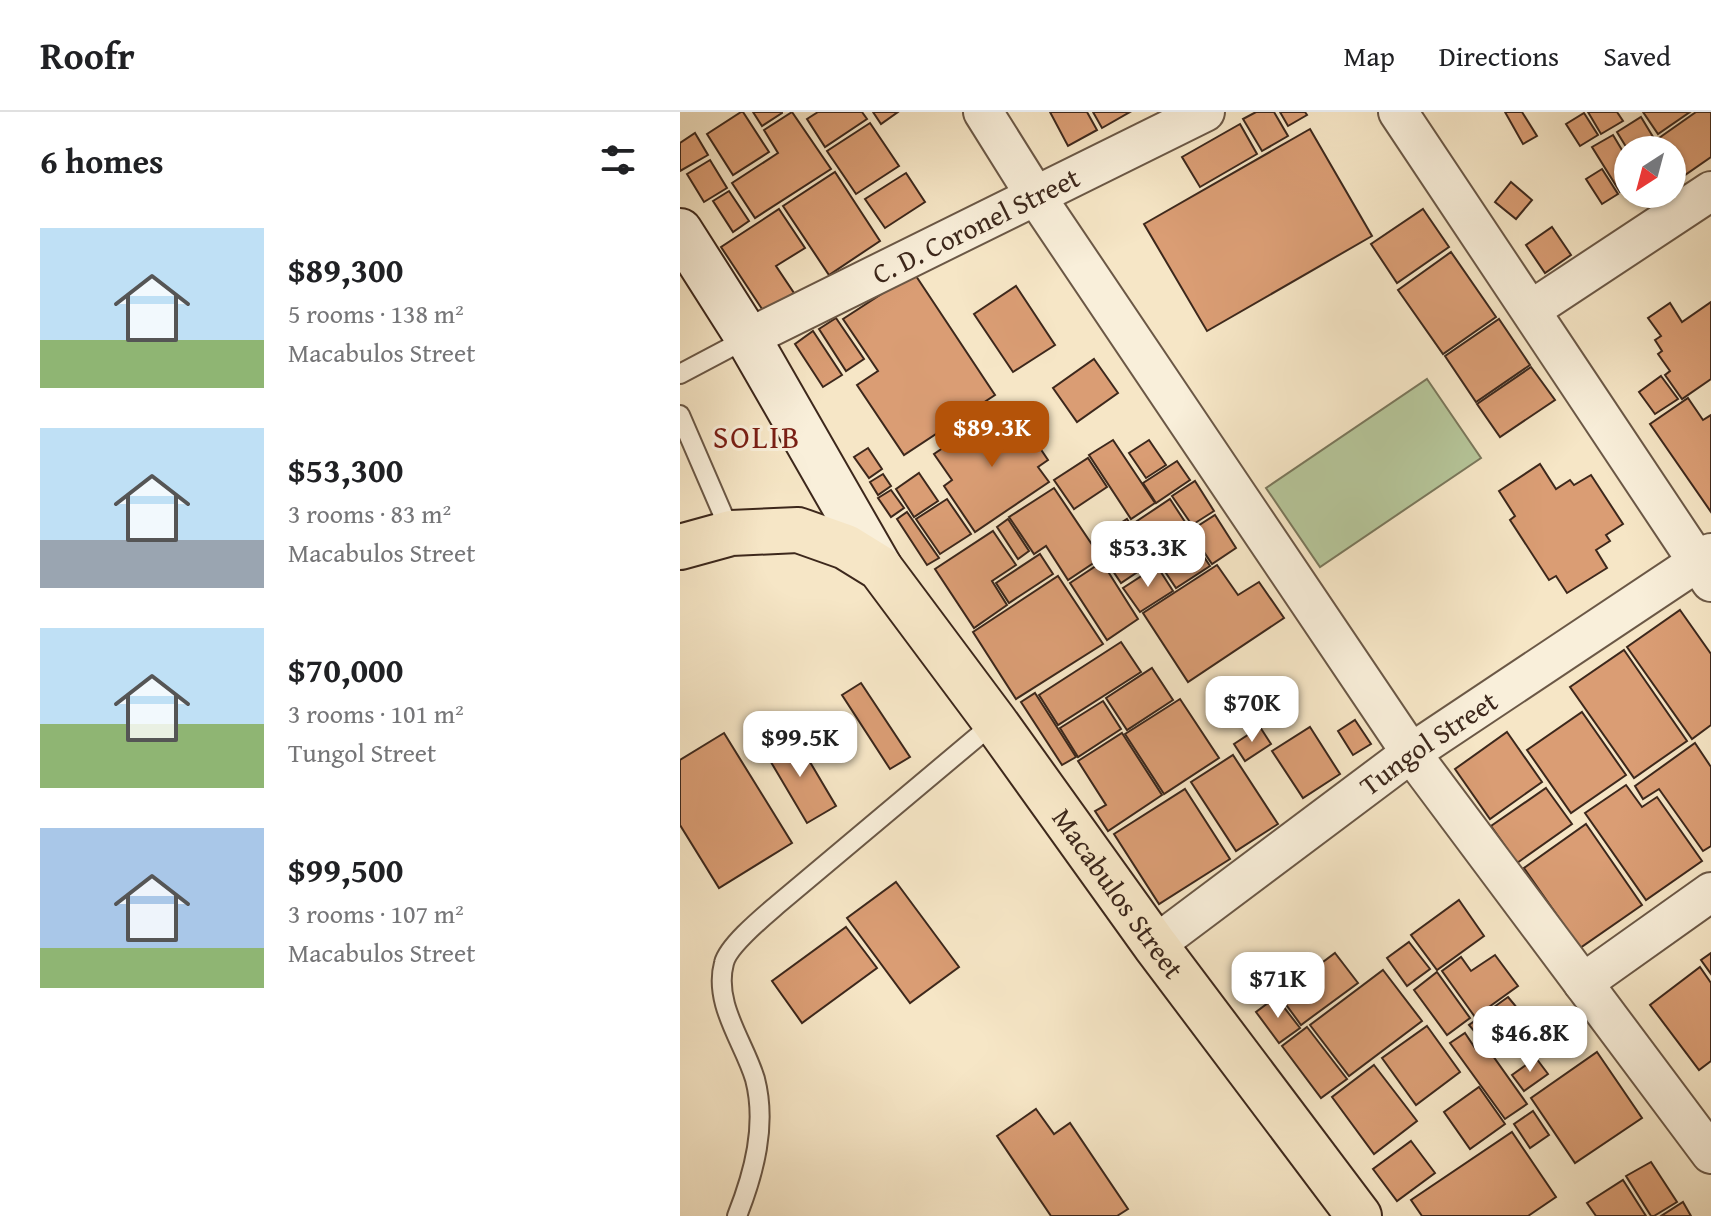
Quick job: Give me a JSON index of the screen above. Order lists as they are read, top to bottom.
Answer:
{
  "streets": {
    "main road": ["Macabulos Street"],
    "street": ["C. D. Coronel Street", "Tungol Street"]
  },
  "crossings": [
    ["Tungol Street", "Macabulos Street"]
  ],
  "districts": ["SOLIB"],
  "north": "bottom left",
  "page": {
    "header": "Roofr",
    "nav": ["Map", "Directions", "Saved"],
    "heading": "6 homes",
    "list": [
      {
        "name": "$89,300",
        "note": "5 rooms · 138 m² · Macabulos Street"
      },
      {
        "name": "$53,300",
        "note": "3 rooms · 83 m² · Macabulos Street"
      },
      {
        "name": "$70,000",
        "note": "3 rooms · 101 m² · Tungol Street"
      },
      {
        "name": "$99,500",
        "note": "3 rooms · 107 m² · Macabulos Street"
      }
    ],
    "price": [
      "$89.3K",
      "$53.3K",
      "$70K",
      "$99.5K",
      "$71K",
      "$46.8K"
    ]
  }
}
